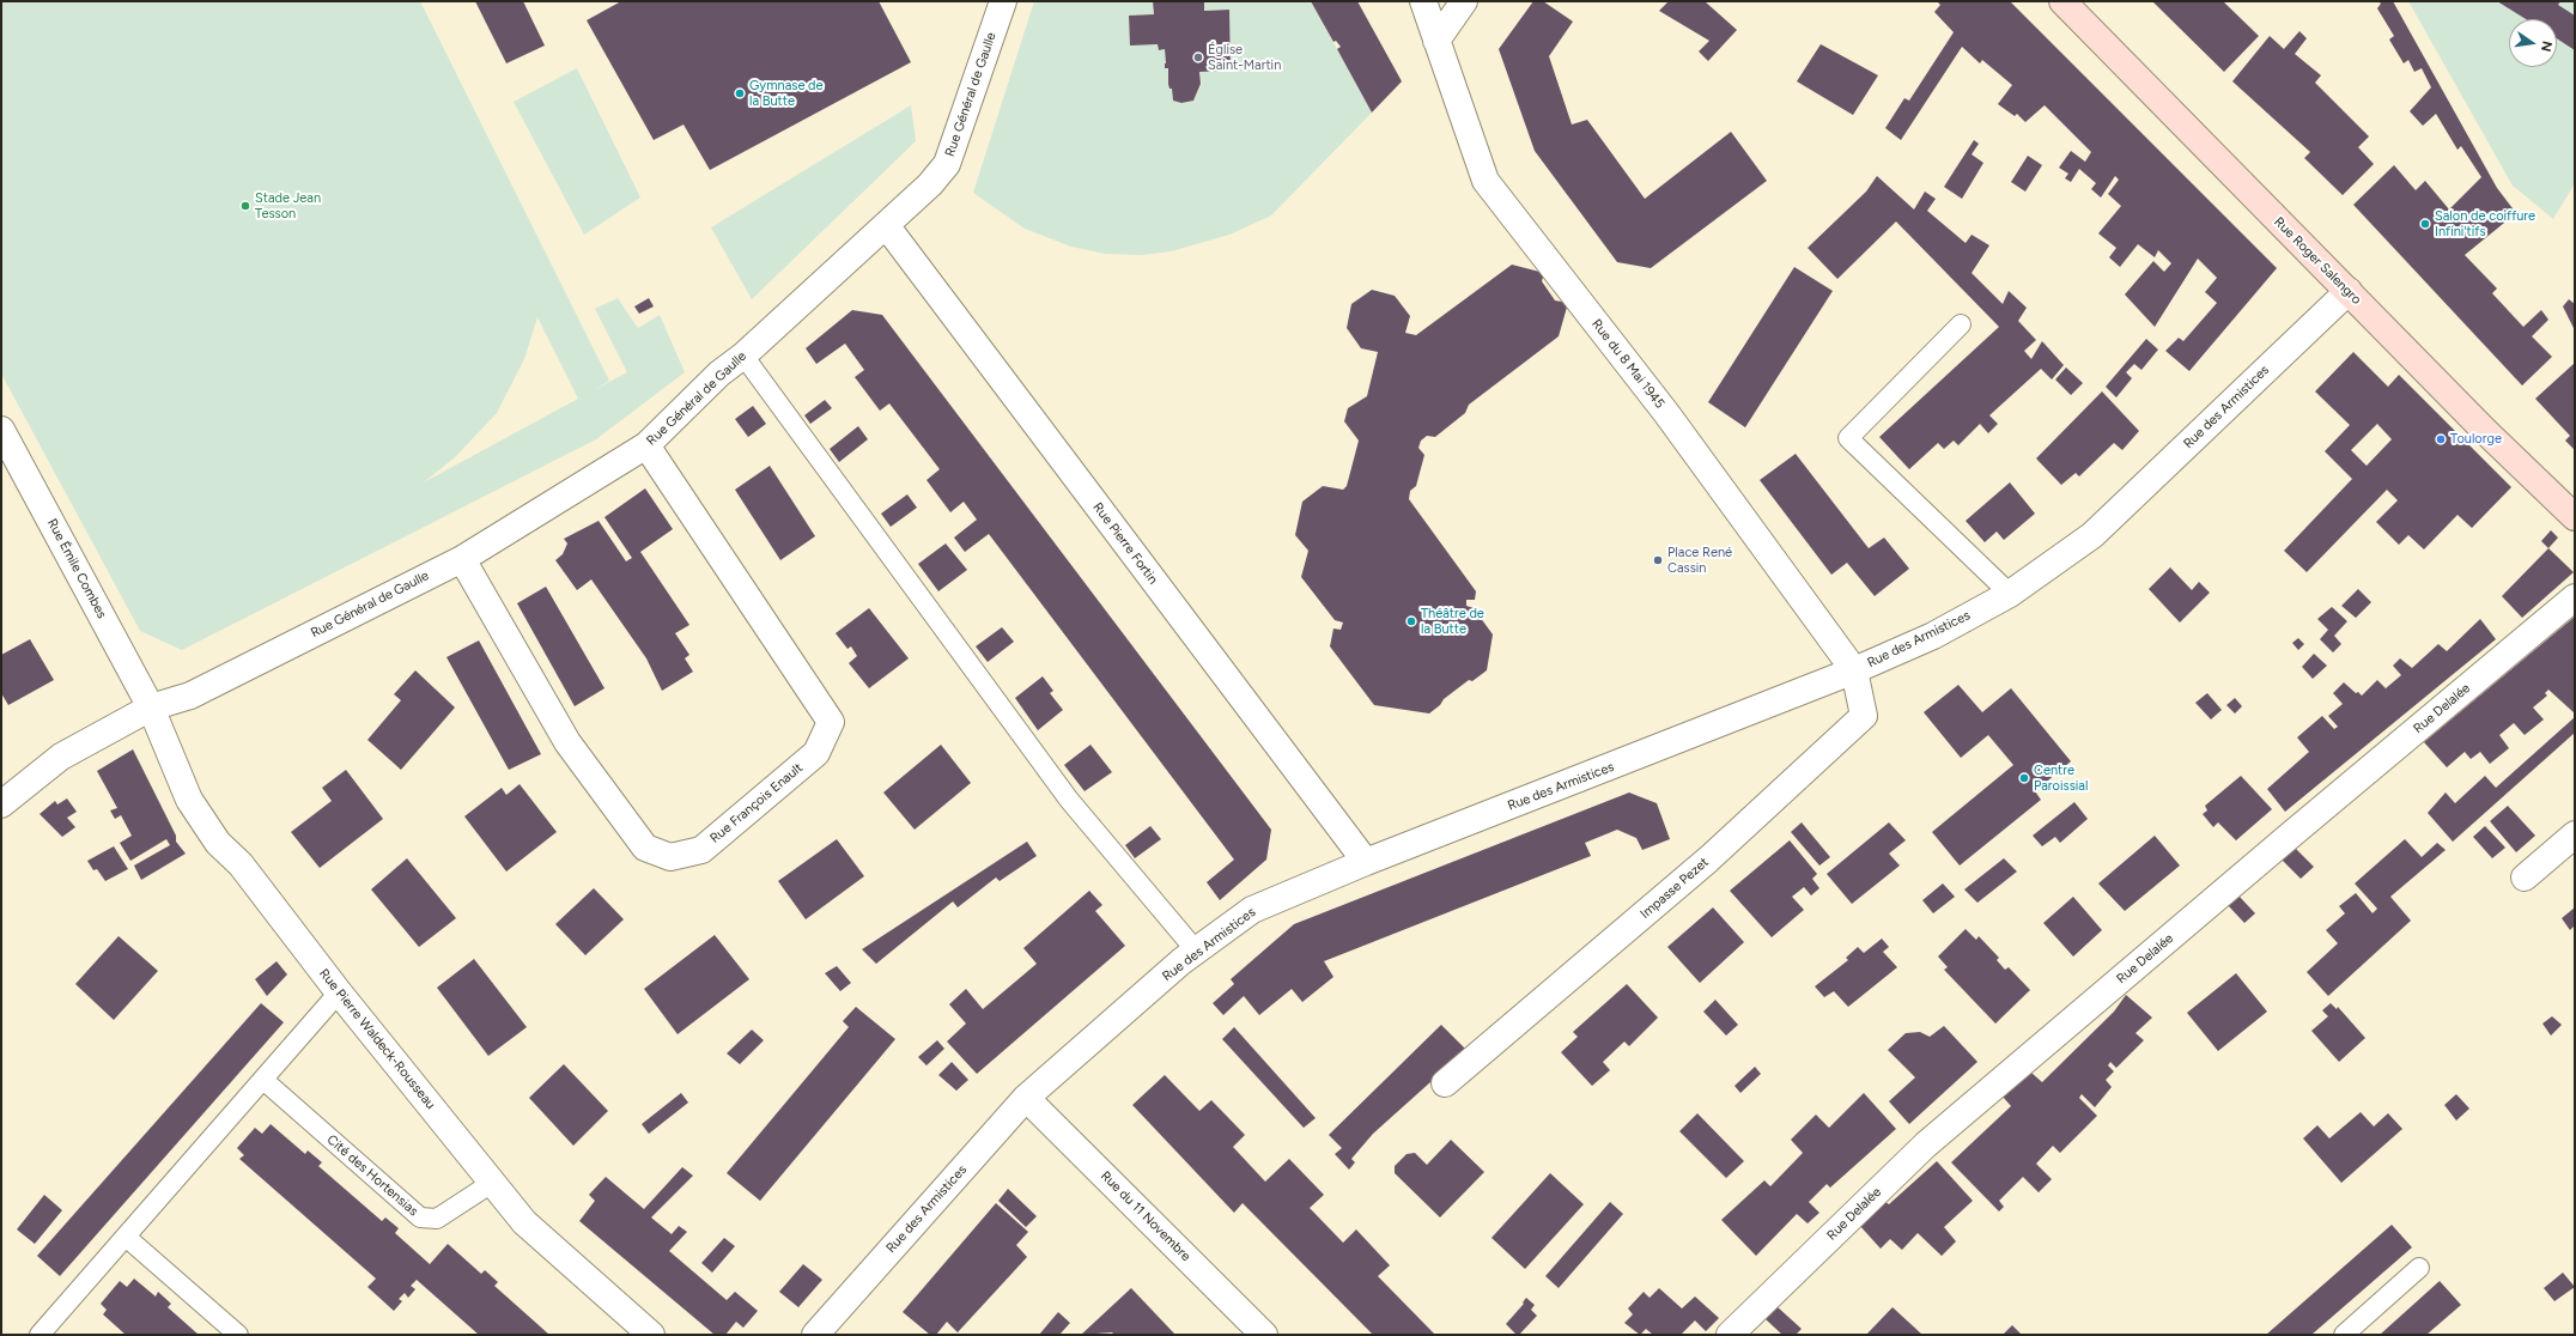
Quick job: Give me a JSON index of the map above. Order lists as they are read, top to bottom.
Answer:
{
  "streets": {
    "main road": ["Rue Roger Salengro"],
    "street": [
      "Rue Général de Gaulle",
      "Rue du 8 Mai 1945",
      "Rue des Armistices",
      "Rue Pierre Fortin",
      "Rue Émile Combes",
      "Rue Delalée",
      "Rue François Enault",
      "Impasse Pezet",
      "Rue Pierre Waldeck-Rousseau",
      "Rue du 11 Novembre"
    ],
    "lane": ["Cité des Hortensias"]
  },
  "crossings": [
    ["Rue Général de Gaulle", "Rue Pierre Fortin"],
    ["Rue Général de Gaulle", "Rue Émile Combes"],
    ["Rue Général de Gaulle", "Rue François Enault"],
    ["Rue Général de Gaulle", "Rue Pierre Waldeck-Rousseau"],
    ["Rue Roger Salengro", "Rue des Armistices"],
    ["Rue du 8 Mai 1945", "Rue des Armistices"],
    ["Rue du 8 Mai 1945", "Impasse Pezet"],
    ["Rue des Armistices", "Rue Pierre Fortin"],
    ["Rue des Armistices", "Impasse Pezet"],
    ["Rue des Armistices", "Rue du 11 Novembre"],
    ["Rue Émile Combes", "Rue Pierre Waldeck-Rousseau"],
    ["Rue Pierre Waldeck-Rousseau", "Cité des Hortensias"]
  ],
  "places": [
    "Église Saint-Martin",
    "Gymnase de la Butte",
    "Stade Jean Tesson",
    "Salon de coiffure Infini'tifs",
    "Toulorge",
    "Place René Cassin",
    "Théâtre de la Butte",
    "Centre Paroissial"
  ],
  "north": "right"
}
